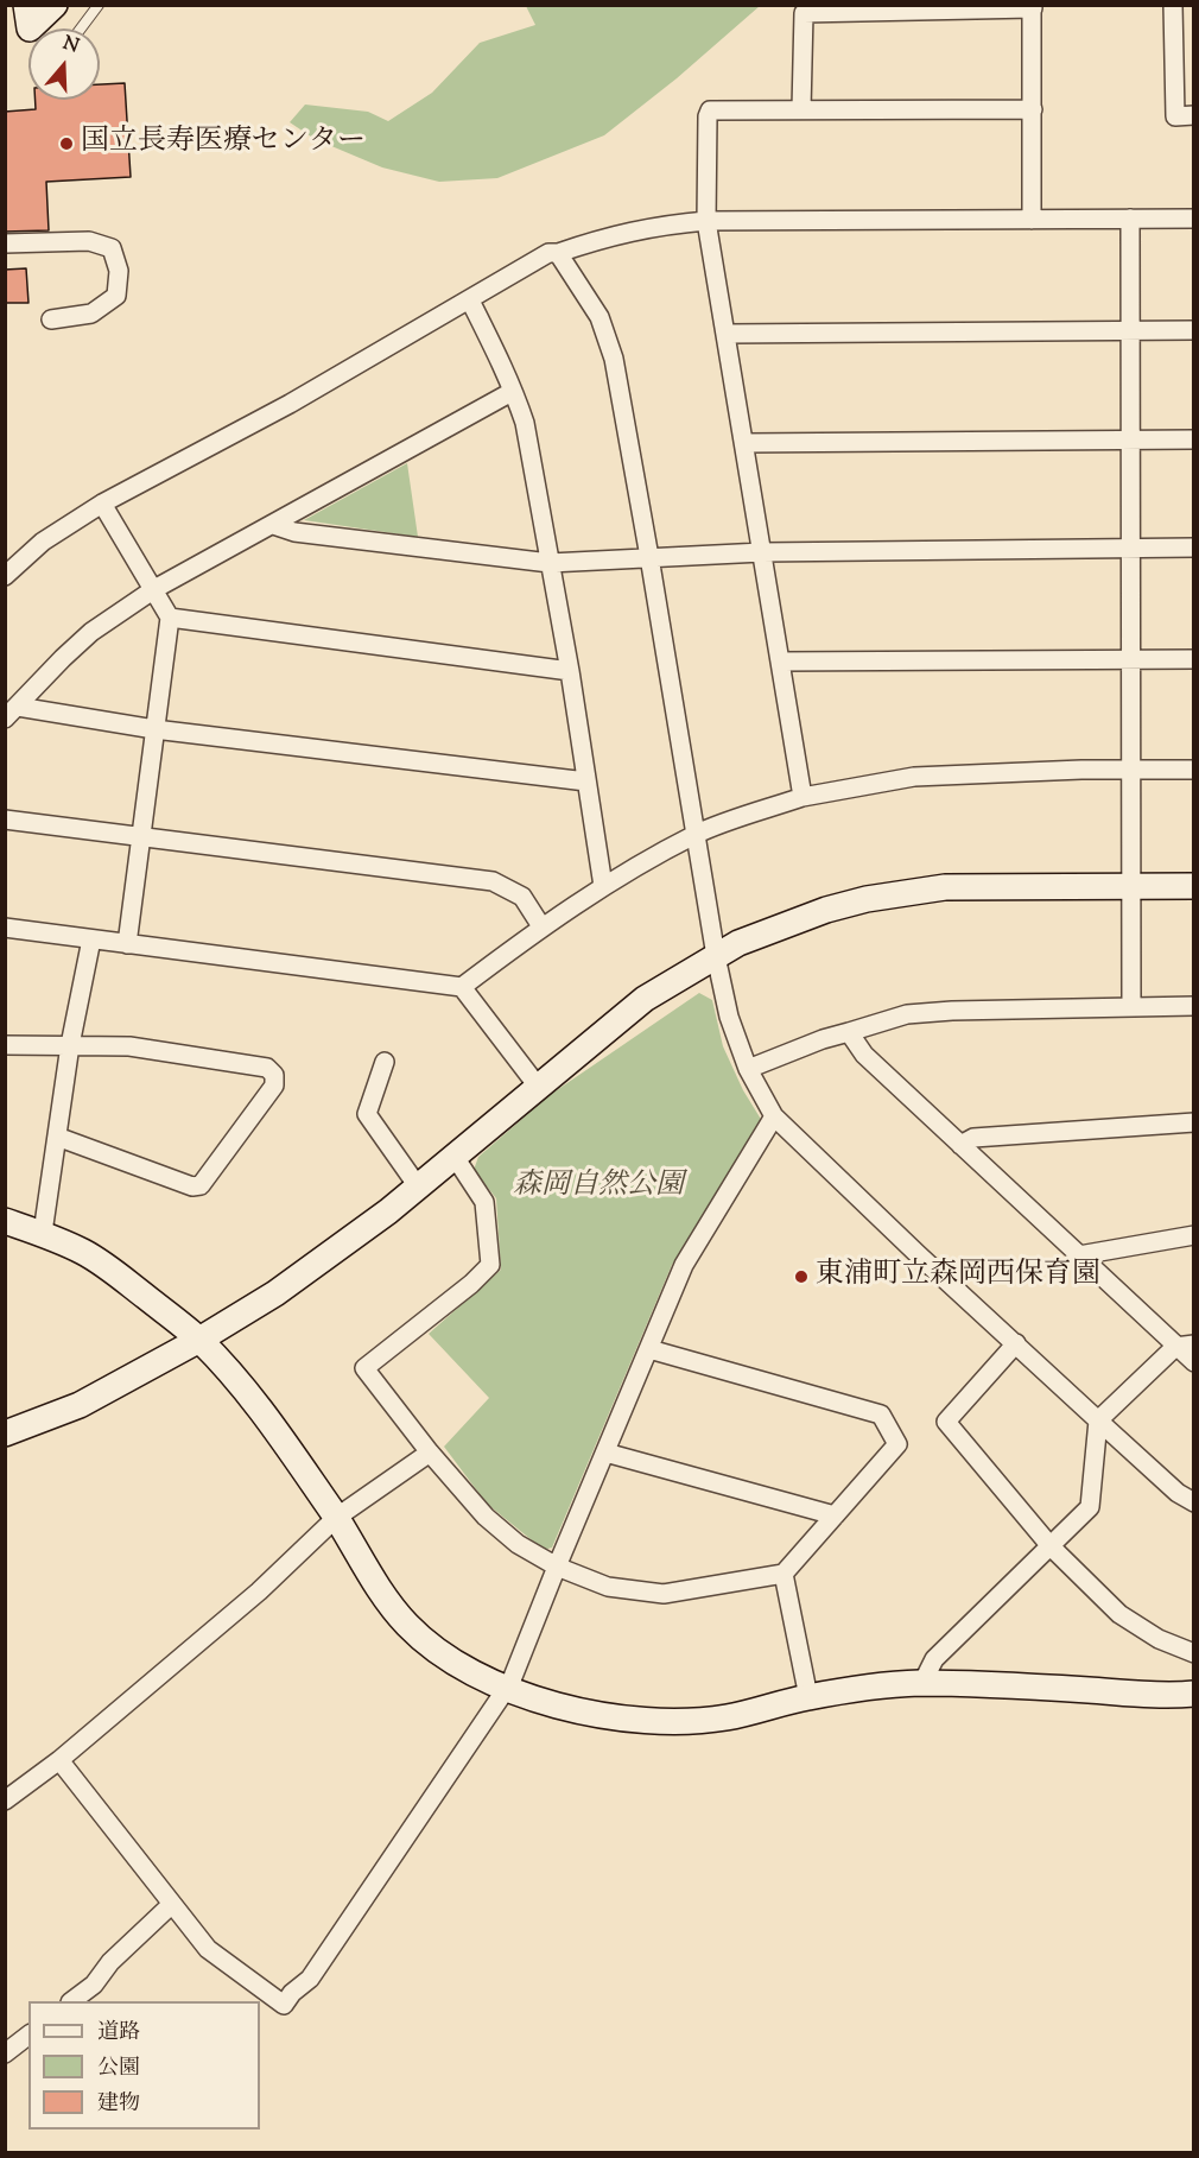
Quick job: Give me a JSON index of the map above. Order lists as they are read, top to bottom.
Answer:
{
  "parks": ["森岡自然公園"],
  "places": ["国立長寿医療センター", "東浦町立森岡西保育園"],
  "legend": ["道路", "公園", "建物"],
  "north": "top"
}
